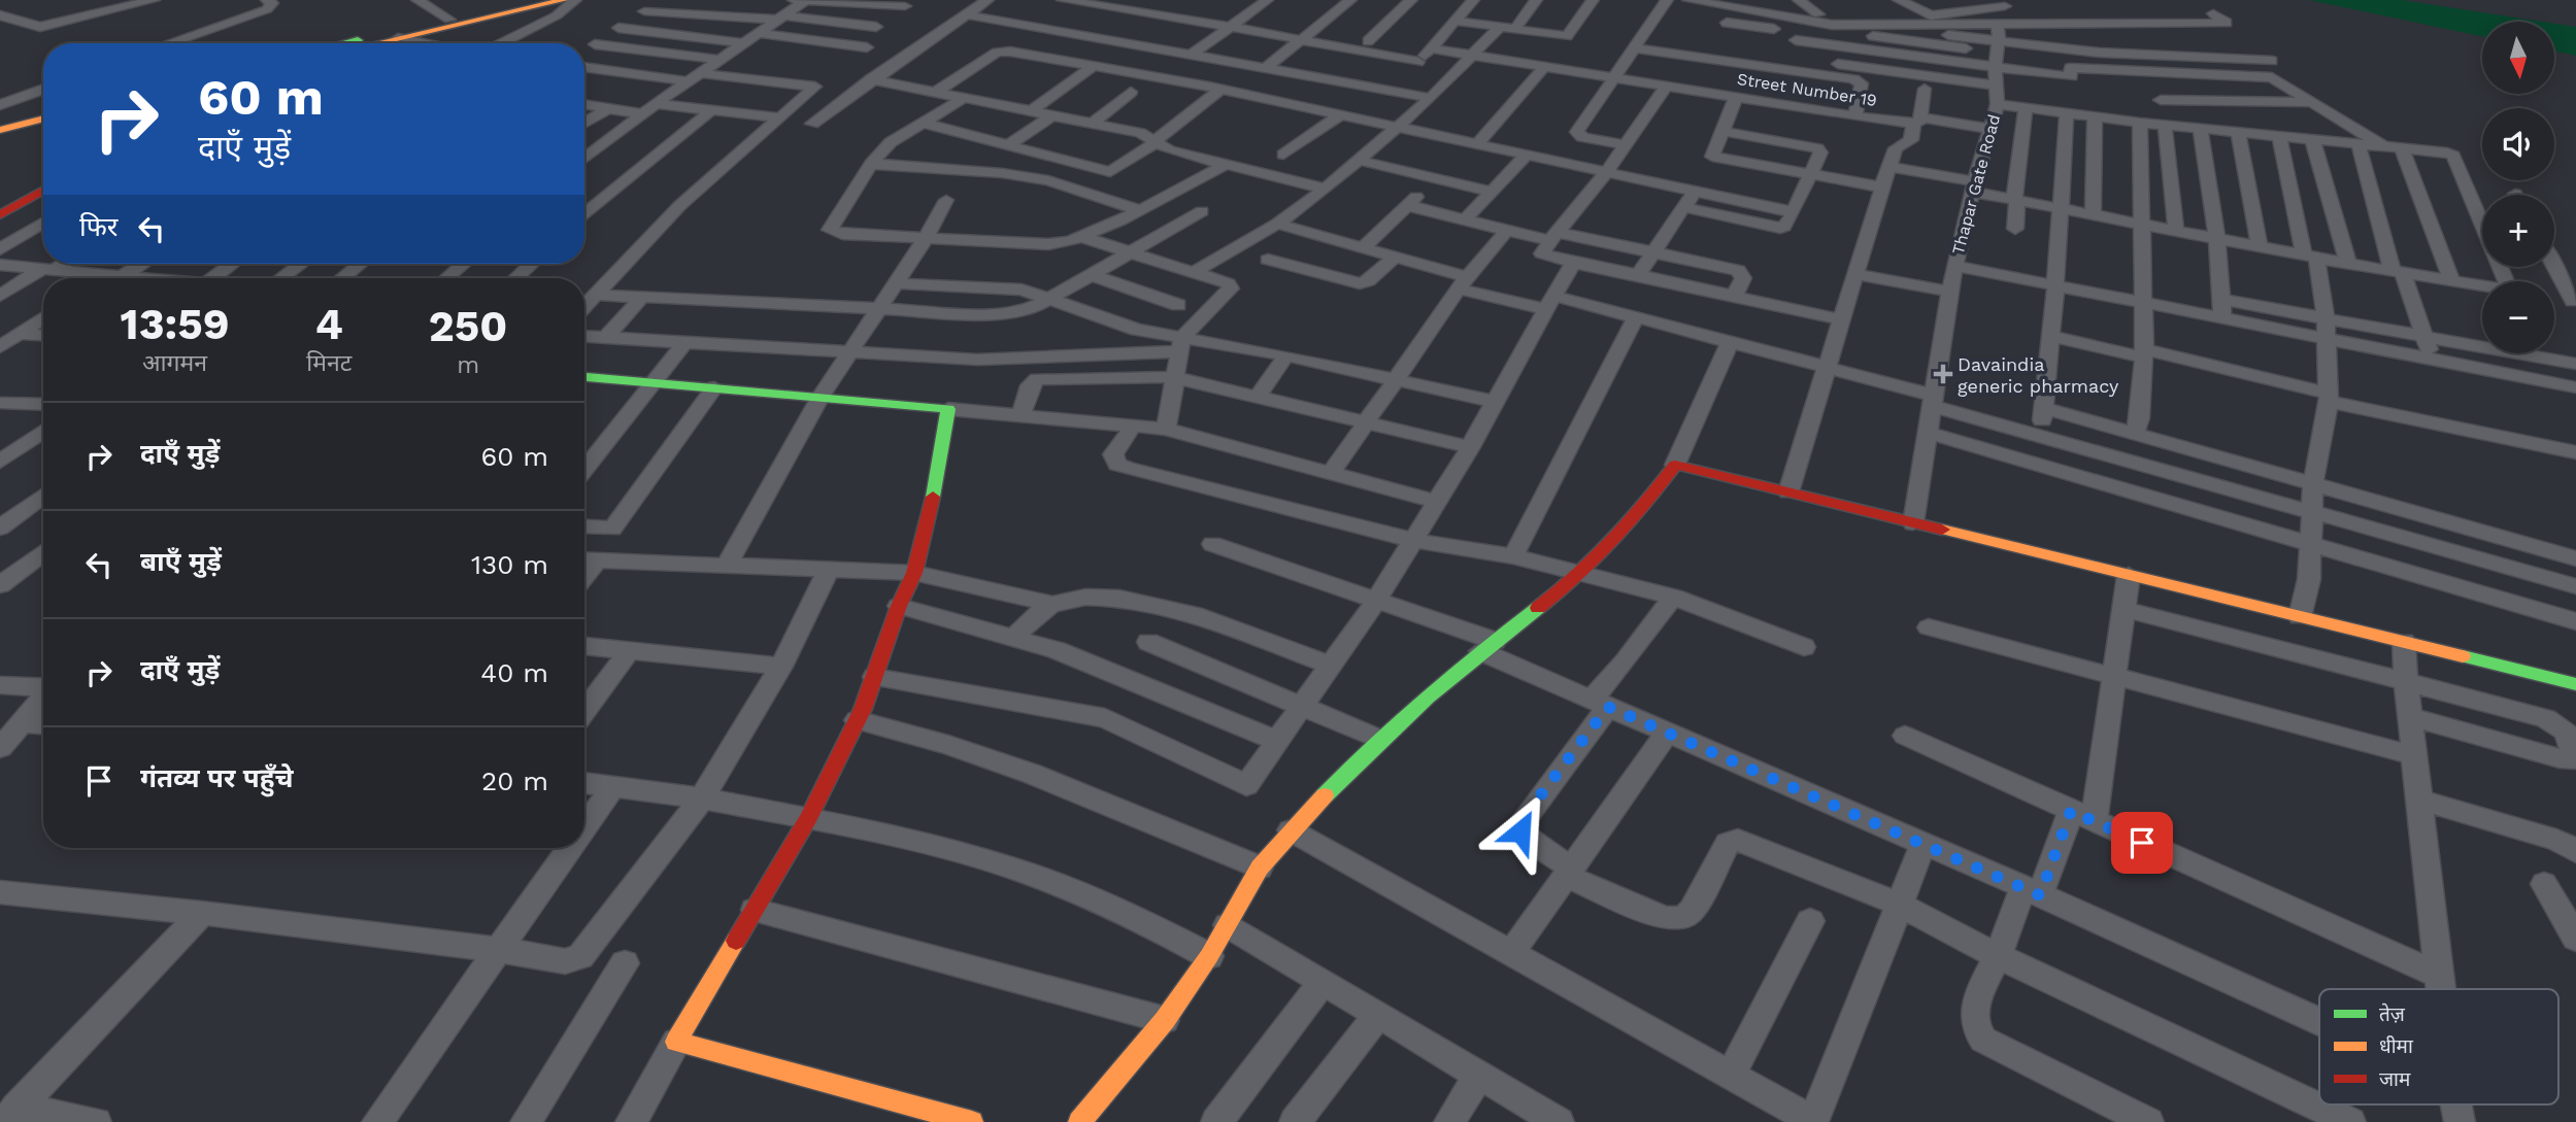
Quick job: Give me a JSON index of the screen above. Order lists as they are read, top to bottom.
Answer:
{
  "streets": {
    "street": ["Street Number 19", "Thapar Gate Road"]
  },
  "crossings": [
    ["Street Number 19", "Thapar Gate Road"]
  ],
  "places": {
    "health": ["Davaindia generic pharmacy"]
  },
  "legend": ["तेज़", "धीमा", "जाम"],
  "north": "bottom",
  "page": {
    "map_buttons": ["+", "−"],
    "turn": ["60 m", "दाएँ मुड़ें"],
    "then": "फिर",
    "eta": [
      "13:59",
      "आगमन",
      "4",
      "मिनट",
      "250",
      "m"
    ],
    "list": [
      {
        "name": "दाएँ मुड़ें",
        "value": "60 m"
      },
      {
        "name": "बाएँ मुड़ें",
        "value": "130 m"
      },
      {
        "name": "दाएँ मुड़ें",
        "value": "40 m"
      },
      {
        "name": "गंतव्य पर पहुँचे",
        "value": "20 m"
      }
    ]
  }
}
